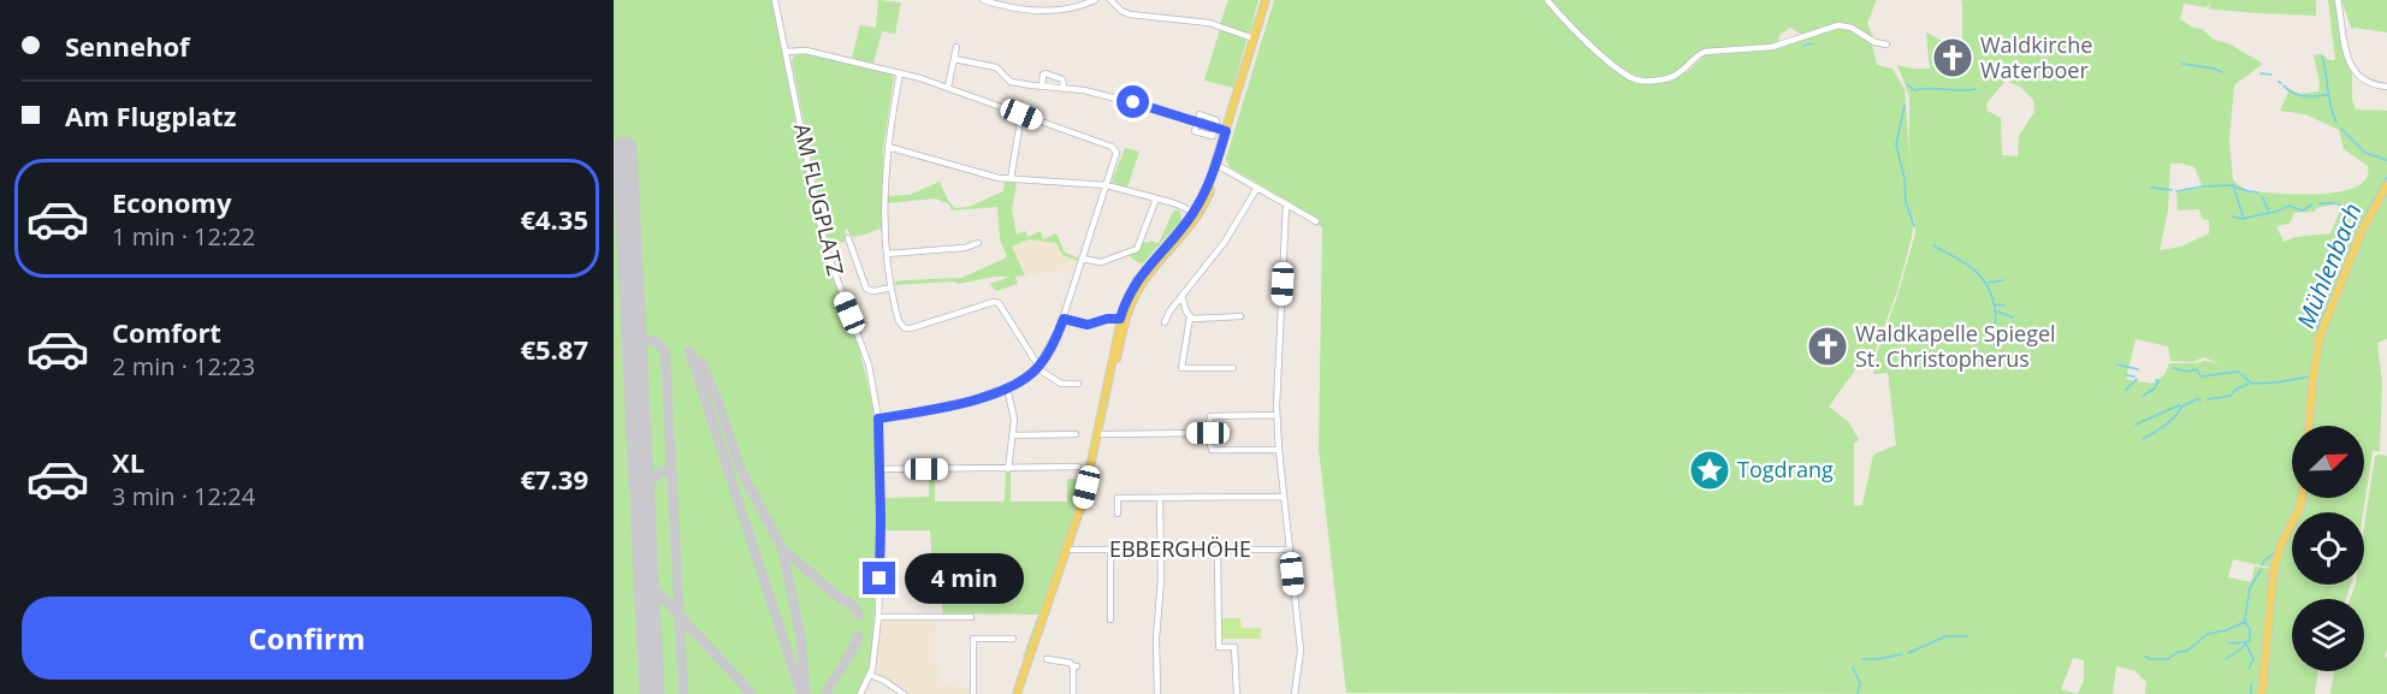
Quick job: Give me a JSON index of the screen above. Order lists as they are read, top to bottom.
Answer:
{
  "streets": {
    "street": ["AM FLUGPLATZ", "EBBERGHÖHE"]
  },
  "water": ["Mühlenbach"],
  "places": {
    "church": ["Waldkirche Waterboer", "Waldkapelle Spiegel St. Christopherus"],
    "place": ["Togdrang"]
  },
  "north": "top right",
  "page": {
    "banner": ["Sennehof", "Am Flugplatz"],
    "list": [
      {
        "name": "Economy",
        "note": "1 min · 12:22",
        "value": "€4.35"
      },
      {
        "name": "Comfort",
        "note": "2 min · 12:23",
        "value": "€5.87"
      },
      {
        "name": "XL",
        "note": "3 min · 12:24",
        "value": "€7.39"
      }
    ],
    "bubble": "4 min",
    "buttons": "Confirm"
  }
}
